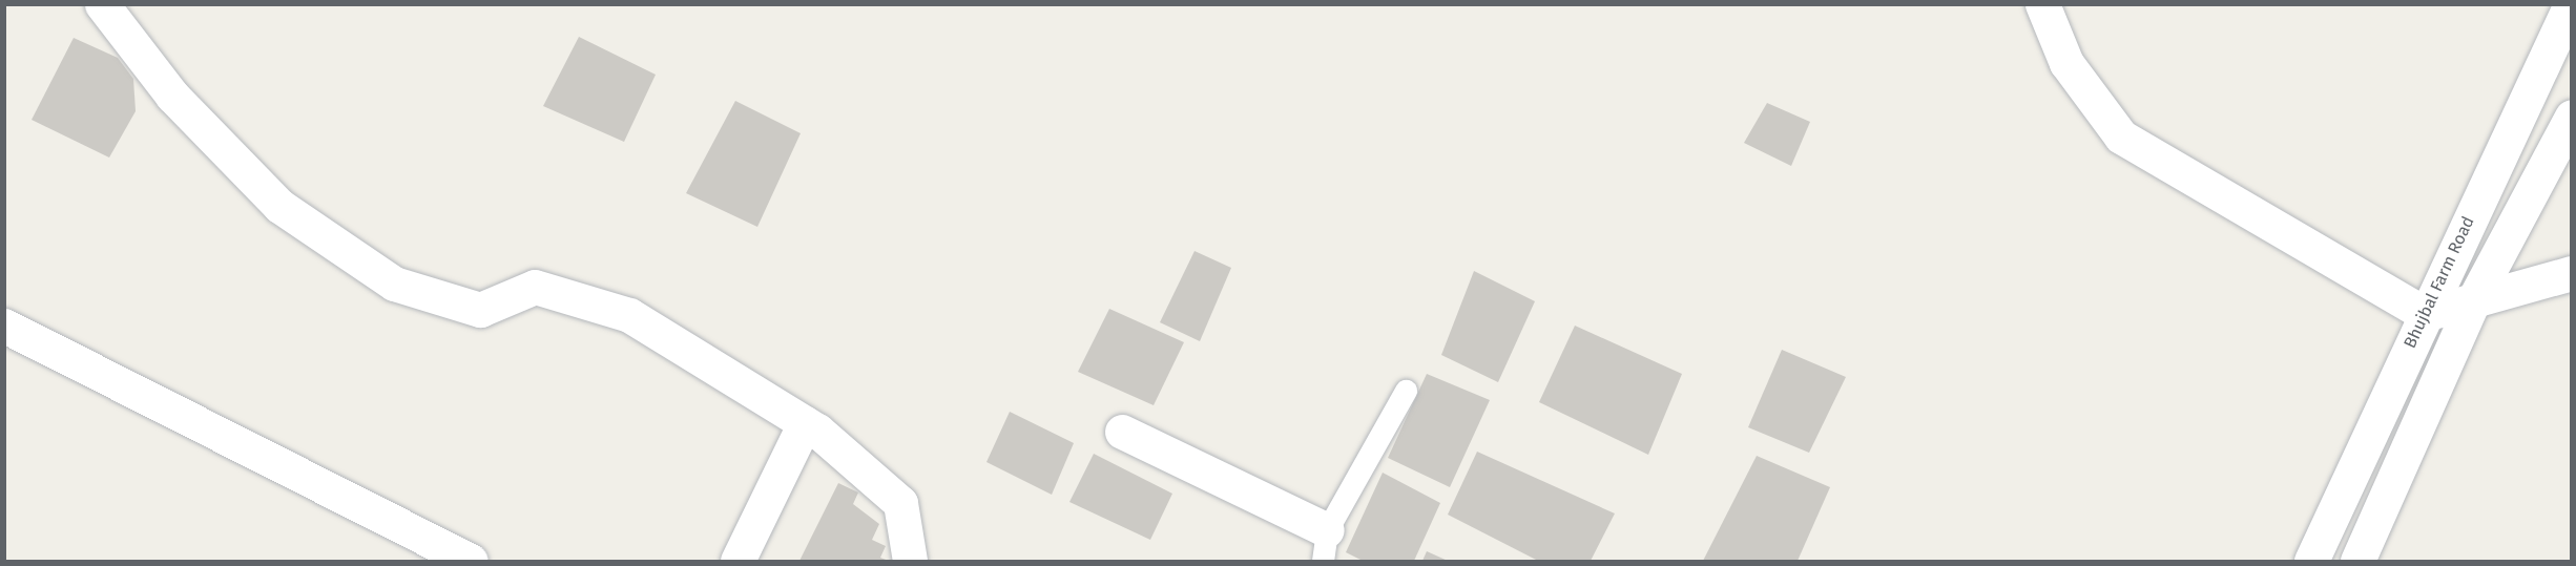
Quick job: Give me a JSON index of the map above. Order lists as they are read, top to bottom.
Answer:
{
  "streets": {
    "street": ["Bhujbal Farm Road"]
  }
}
